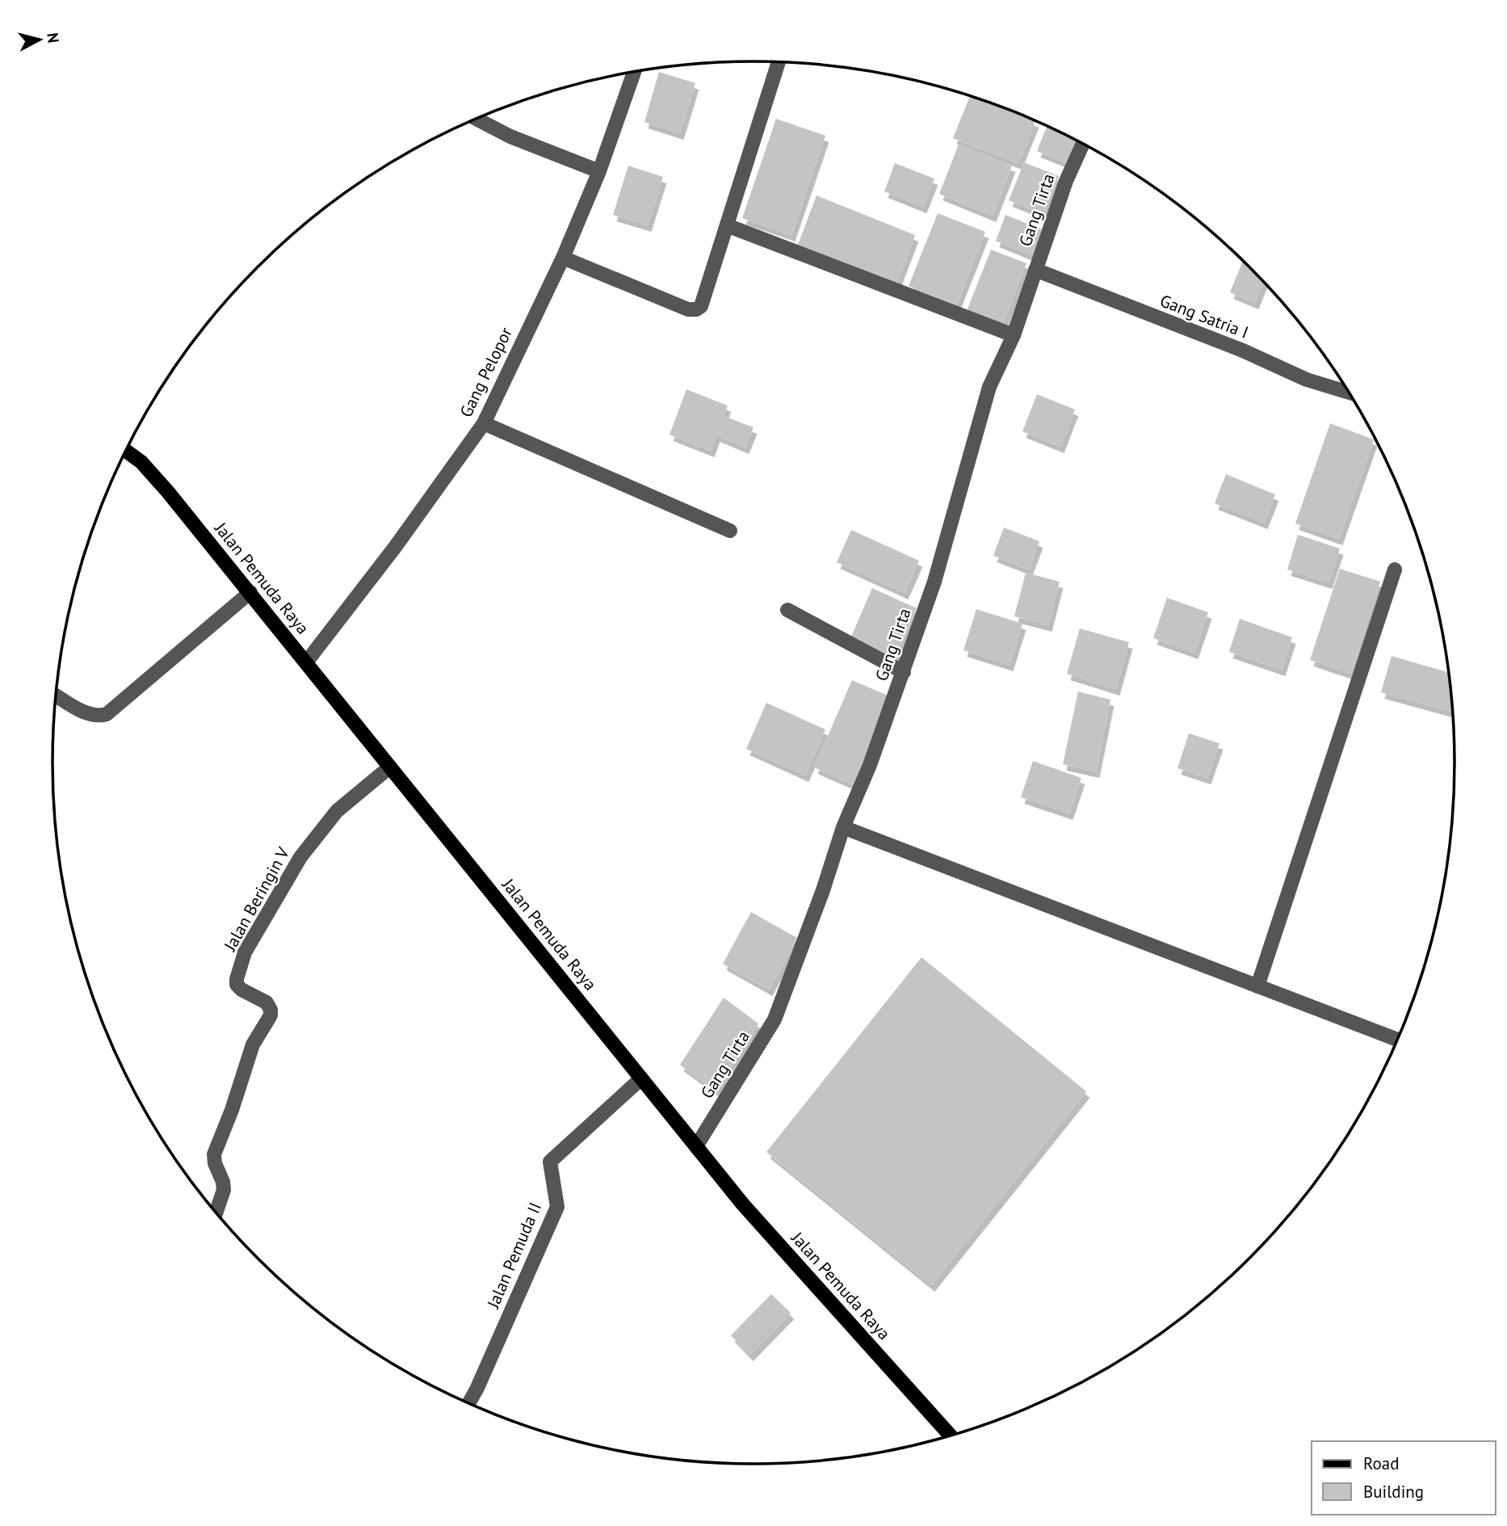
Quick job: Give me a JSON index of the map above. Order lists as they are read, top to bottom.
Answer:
{
  "streets": {
    "main road": ["Jalan Pemuda Raya"],
    "street": [
      "Gang Tirta",
      "Gang Satria I",
      "Gang Pelopor",
      "Jalan Beringin V",
      "Jalan Pemuda II"
    ]
  },
  "crossings": [
    ["Gang Tirta", "Gang Satria I"],
    ["Gang Tirta", "Jalan Pemuda Raya"],
    ["Gang Pelopor", "Jalan Pemuda Raya"],
    ["Jalan Pemuda Raya", "Jalan Beringin V"],
    ["Jalan Pemuda Raya", "Jalan Pemuda II"]
  ],
  "legend": ["Road", "Building"],
  "north": "right"
}
